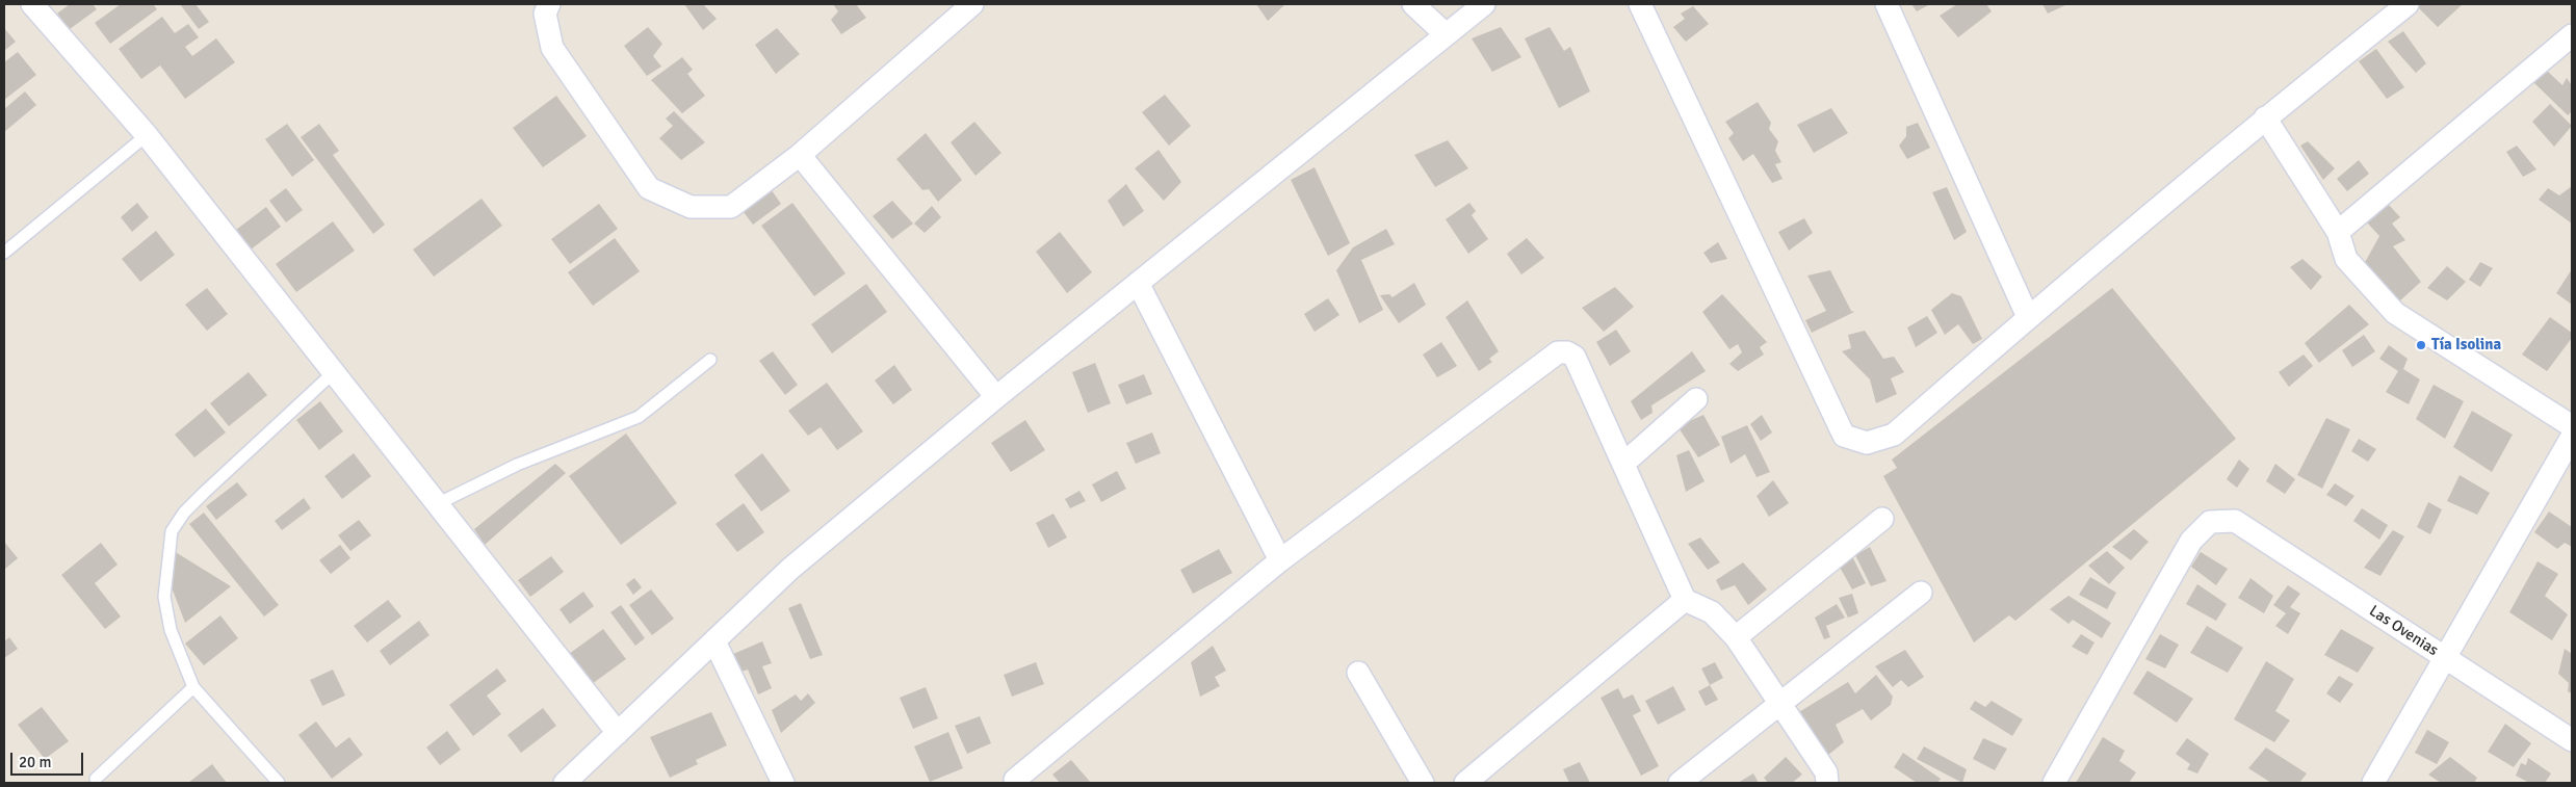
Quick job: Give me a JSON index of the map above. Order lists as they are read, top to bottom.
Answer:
{
  "streets": {
    "street": ["Las Ovenias"]
  },
  "places": ["Tía Isolina"],
  "scale_bar": "20 m"
}
